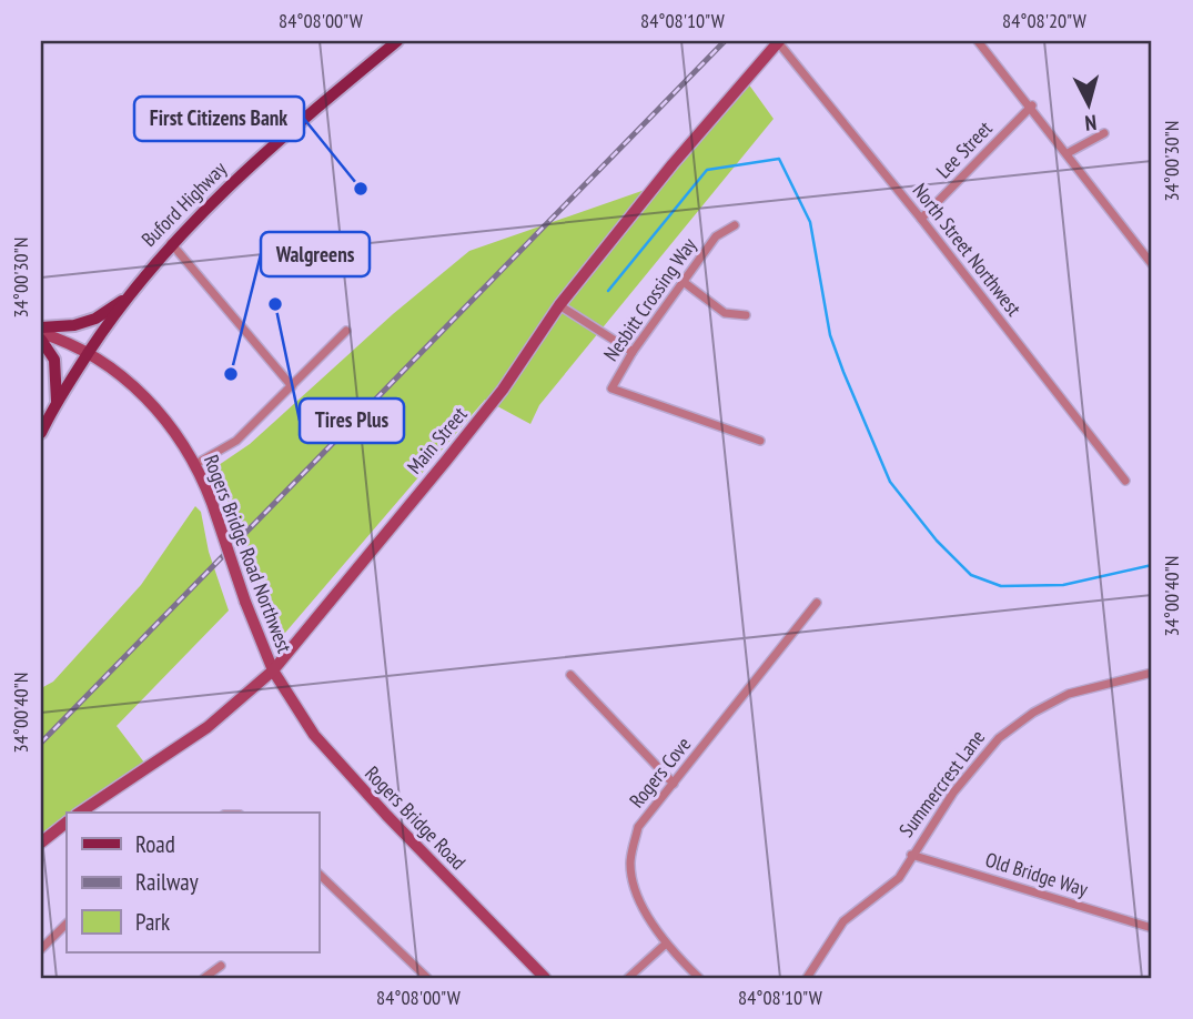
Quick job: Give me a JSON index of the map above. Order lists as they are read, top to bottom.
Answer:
{
  "streets": {
    "main road": ["Buford Highway"],
    "street": [
      "Lee Street",
      "North Street Northwest",
      "Nesbitt Crossing Way",
      "Main Street",
      "Rogers Bridge Road Northwest",
      "Rogers Cove",
      "Summercrest Lane",
      "Rogers Bridge Road",
      "Old Bridge Way"
    ]
  },
  "crossings": [
    ["Lee Street", "North Street Northwest"],
    ["Buford Highway", "Rogers Bridge Road Northwest"],
    ["North Street Northwest", "Main Street"],
    ["Main Street", "Rogers Bridge Road Northwest"],
    ["Main Street", "Rogers Bridge Road"],
    ["Rogers Bridge Road Northwest", "Rogers Bridge Road"],
    ["Summercrest Lane", "Old Bridge Way"]
  ],
  "places": ["First Citizens Bank", "Tires Plus", "Walgreens"],
  "legend": ["Road", "Railway", "Park"],
  "north": "bottom",
  "coordinates": [
    "84°08'00\"W",
    "84°08'10\"W",
    "84°08'20\"W",
    "34°00'30\"N",
    "34°00'40\"N"
  ]
}
